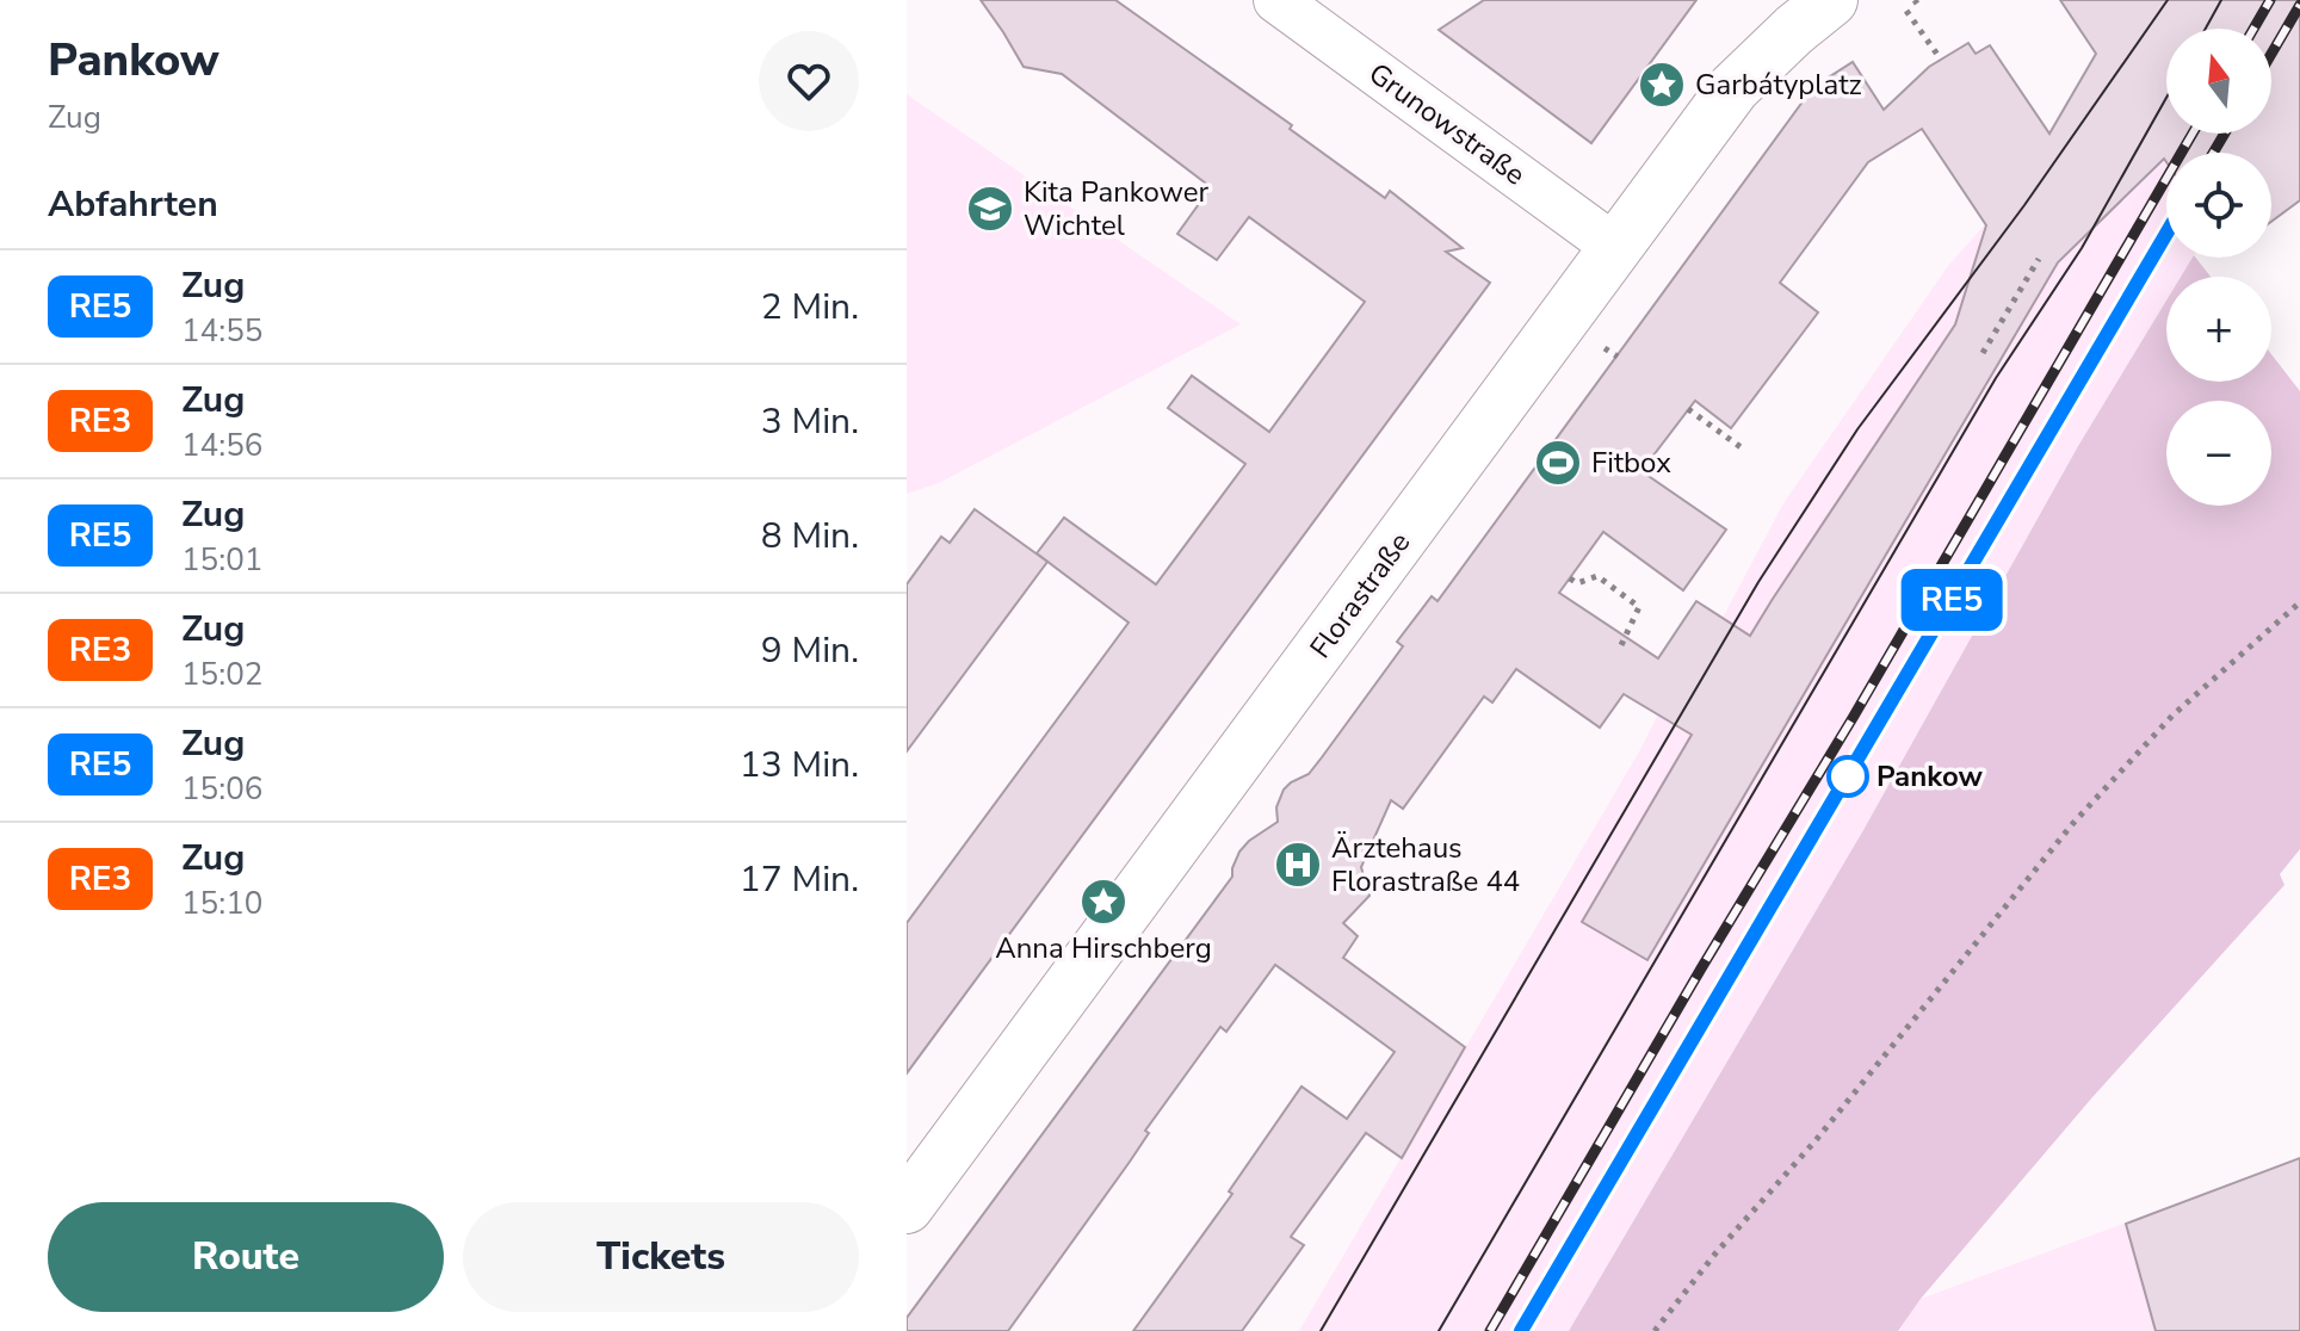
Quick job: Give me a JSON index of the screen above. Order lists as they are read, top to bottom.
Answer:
{
  "streets": {
    "street": ["Grunowstraße", "Florastraße"]
  },
  "crossings": [
    ["Grunowstraße", "Florastraße"]
  ],
  "places": {
    "place": ["Garbátyplatz", "Anna Hirschberg"],
    "school or university": ["Kita Pankower Wichtel"],
    "sports": ["Fitbox"],
    "other": ["Pankow"],
    "hospital": ["Ärztehaus Florastraße 44"]
  },
  "north": "top",
  "page": {
    "heading": [
      ["Pankow", "Zug"],
      "Abfahrten"
    ],
    "on_map": "RE5",
    "map_buttons": ["+", "−"],
    "list": [
      {
        "mark": "RE5",
        "name": "Zug",
        "note": "14:55",
        "value": "2 Min."
      },
      {
        "mark": "RE3",
        "name": "Zug",
        "note": "14:56",
        "value": "3 Min."
      },
      {
        "mark": "RE5",
        "name": "Zug",
        "note": "15:01",
        "value": "8 Min."
      },
      {
        "mark": "RE3",
        "name": "Zug",
        "note": "15:02",
        "value": "9 Min."
      },
      {
        "mark": "RE5",
        "name": "Zug",
        "note": "15:06",
        "value": "13 Min."
      },
      {
        "mark": "RE3",
        "name": "Zug",
        "note": "15:10",
        "value": "17 Min."
      }
    ],
    "buttons": ["Route", "Tickets"]
  }
}
